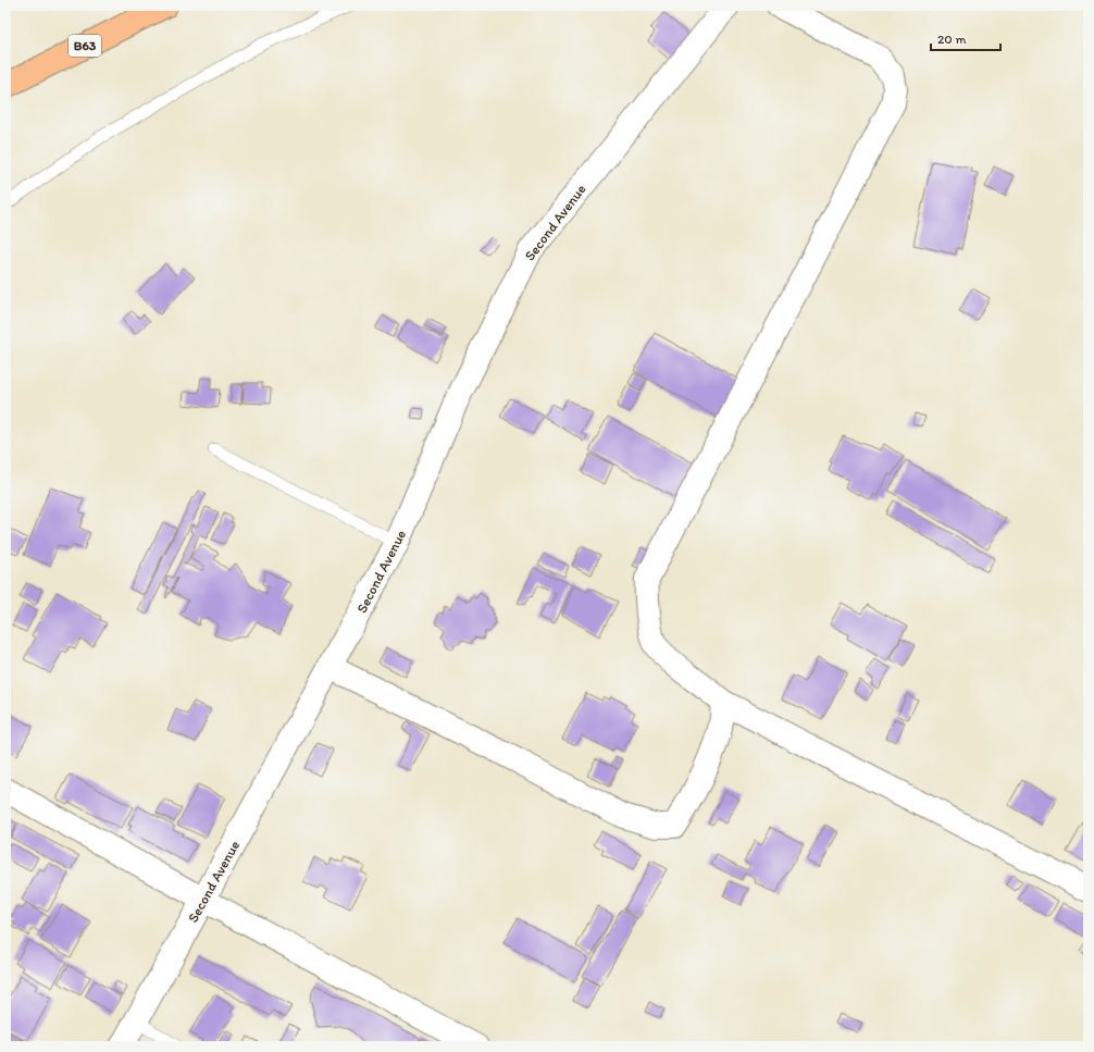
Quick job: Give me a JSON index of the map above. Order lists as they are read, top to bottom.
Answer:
{
  "streets": {
    "highway": ["B63"],
    "street": ["Second Avenue"]
  },
  "scale_bar": "20 m"
}
